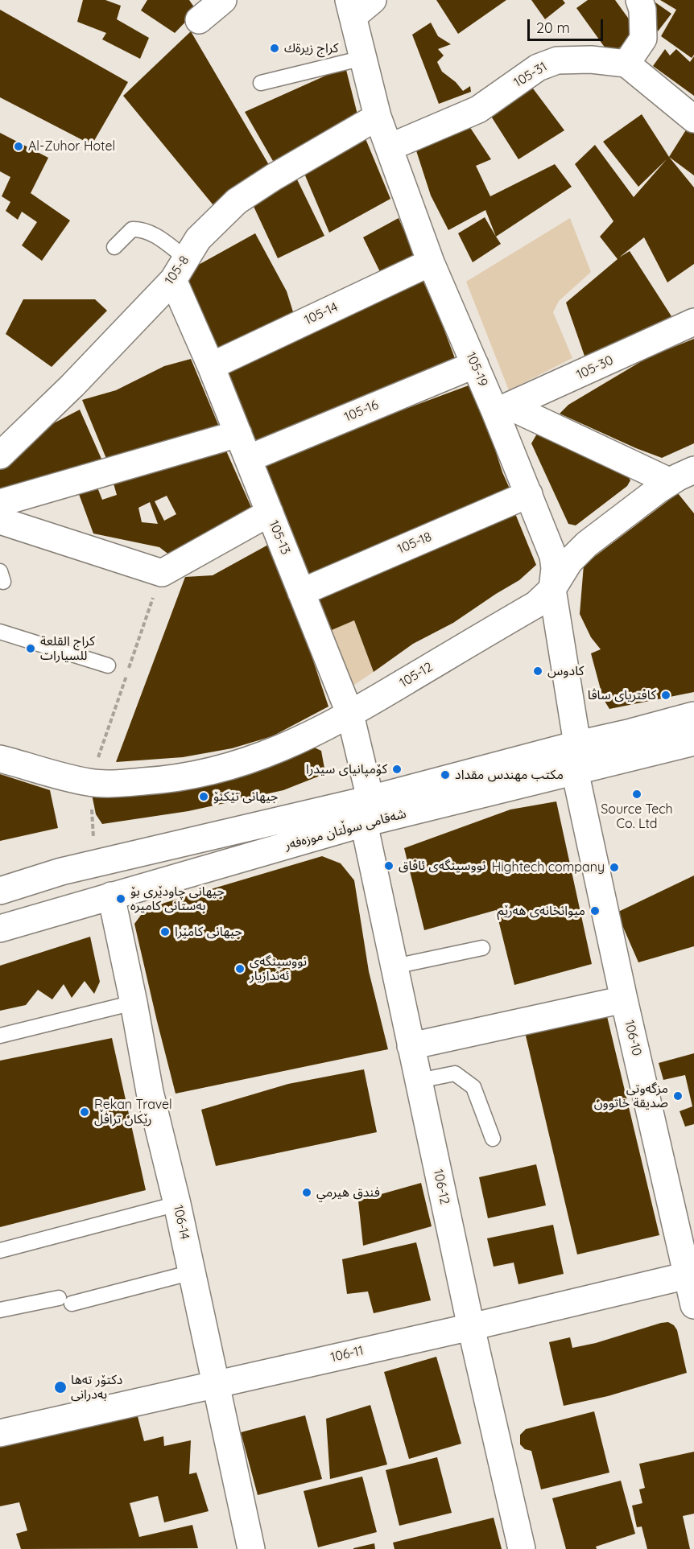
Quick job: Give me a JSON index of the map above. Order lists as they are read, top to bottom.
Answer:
{
  "streets": {
    "street": [
      "105-31",
      "105-8",
      "105-14",
      "105-30",
      "105-19",
      "105-16",
      "105-13",
      "105-18",
      "105-12",
      "شەقامی سوڵتان موزەفەر",
      "106-10",
      "106-12",
      "106-14",
      "106-11"
    ]
  },
  "crossings": [
    ["105-31", "105-19"],
    ["105-8", "105-19"],
    ["105-8", "105-13"],
    ["105-14", "105-19"],
    ["105-14", "105-13"],
    ["105-30", "105-19"],
    ["105-19", "105-16"],
    ["105-19", "105-18"],
    ["105-19", "105-12"],
    ["105-19", "شەقامی سوڵتان موزەفەر"],
    ["105-16", "105-13"],
    ["105-13", "105-18"],
    ["105-13", "105-12"],
    ["105-13", "شەقامی سوڵتان موزەفەر"],
    ["105-13", "106-12"],
    ["شەقامی سوڵتان موزەفەر", "106-10"],
    ["شەقامی سوڵتان موزەفەر", "106-12"],
    ["شەقامی سوڵتان موزەفەر", "106-14"],
    ["106-10", "106-11"],
    ["106-12", "106-11"],
    ["106-14", "106-11"]
  ],
  "places": [
    "كراج زيرةك",
    "Al-Zuhor Hotel",
    "كراج القلعة للسيارات",
    "کادوس",
    "کافتریای ساڤا",
    "کۆمپانیای سیدرا",
    "مكتب مهندس مقداد",
    "Source Tech Co. Ltd",
    "جیهانی تێکنۆ",
    "نووسینگەی ئافاق",
    "Hightech company",
    "جیهانی چاودێری بۆ به‌ستانی كامیره",
    "میوانخانەی هەرێم",
    "جیهانی کامێرا",
    "نووسینگەی ئەندازیار",
    "مزگەوتی صديقة خاتوون",
    "Rekan Travel رێکان تراڤڵ",
    "فندق هيرمي",
    "دکتۆر تەها بەدرانی"
  ],
  "scale_bar": "20 m"
}
